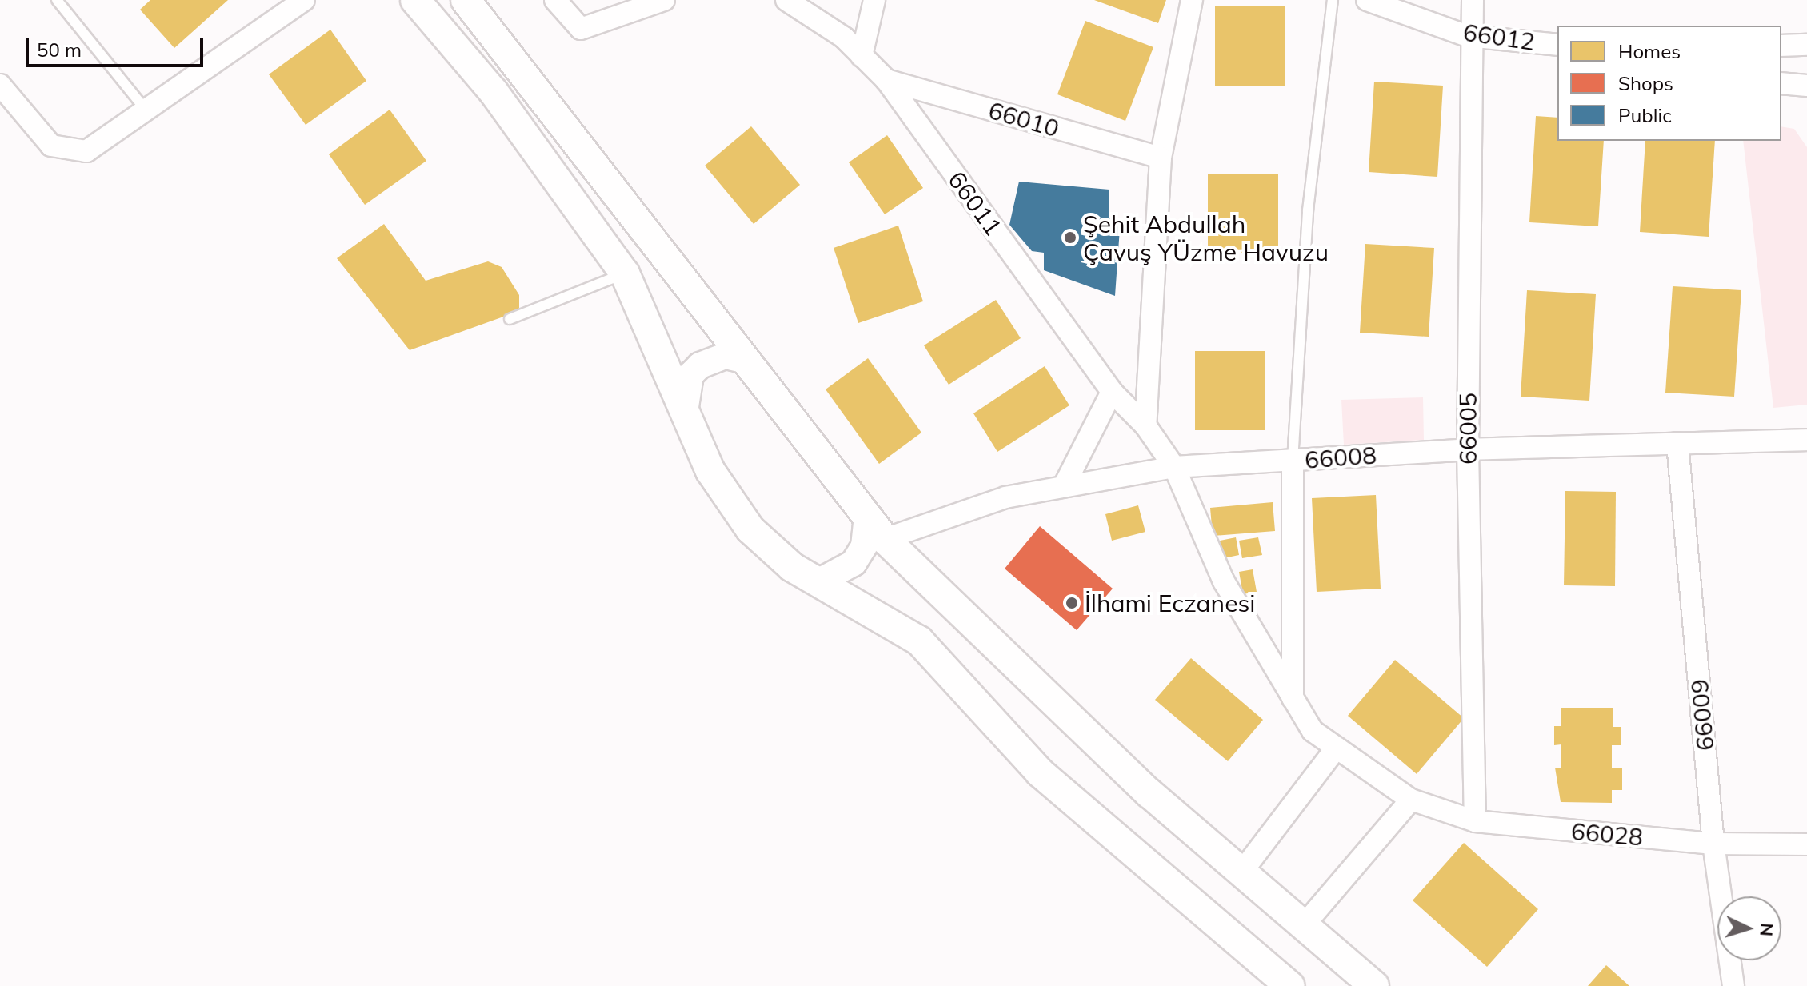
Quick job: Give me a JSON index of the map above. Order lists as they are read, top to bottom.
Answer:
{
  "streets": {
    "street": [
      "66012",
      "66010",
      "66011",
      "66005",
      "66008",
      "66009",
      "66028"
    ]
  },
  "crossings": [
    ["66012", "66005"],
    ["66010", "66011"],
    ["66011", "66008"],
    ["66011", "66028"],
    ["66005", "66008"],
    ["66005", "66028"],
    ["66008", "66009"],
    ["66009", "66028"]
  ],
  "places": ["Şehit Abdullah Çavuş YÜzme Havuzu", "İlhami Eczanesi"],
  "legend": ["Homes", "Shops", "Public"],
  "scale_bar": "50 m",
  "north": "right"
}
